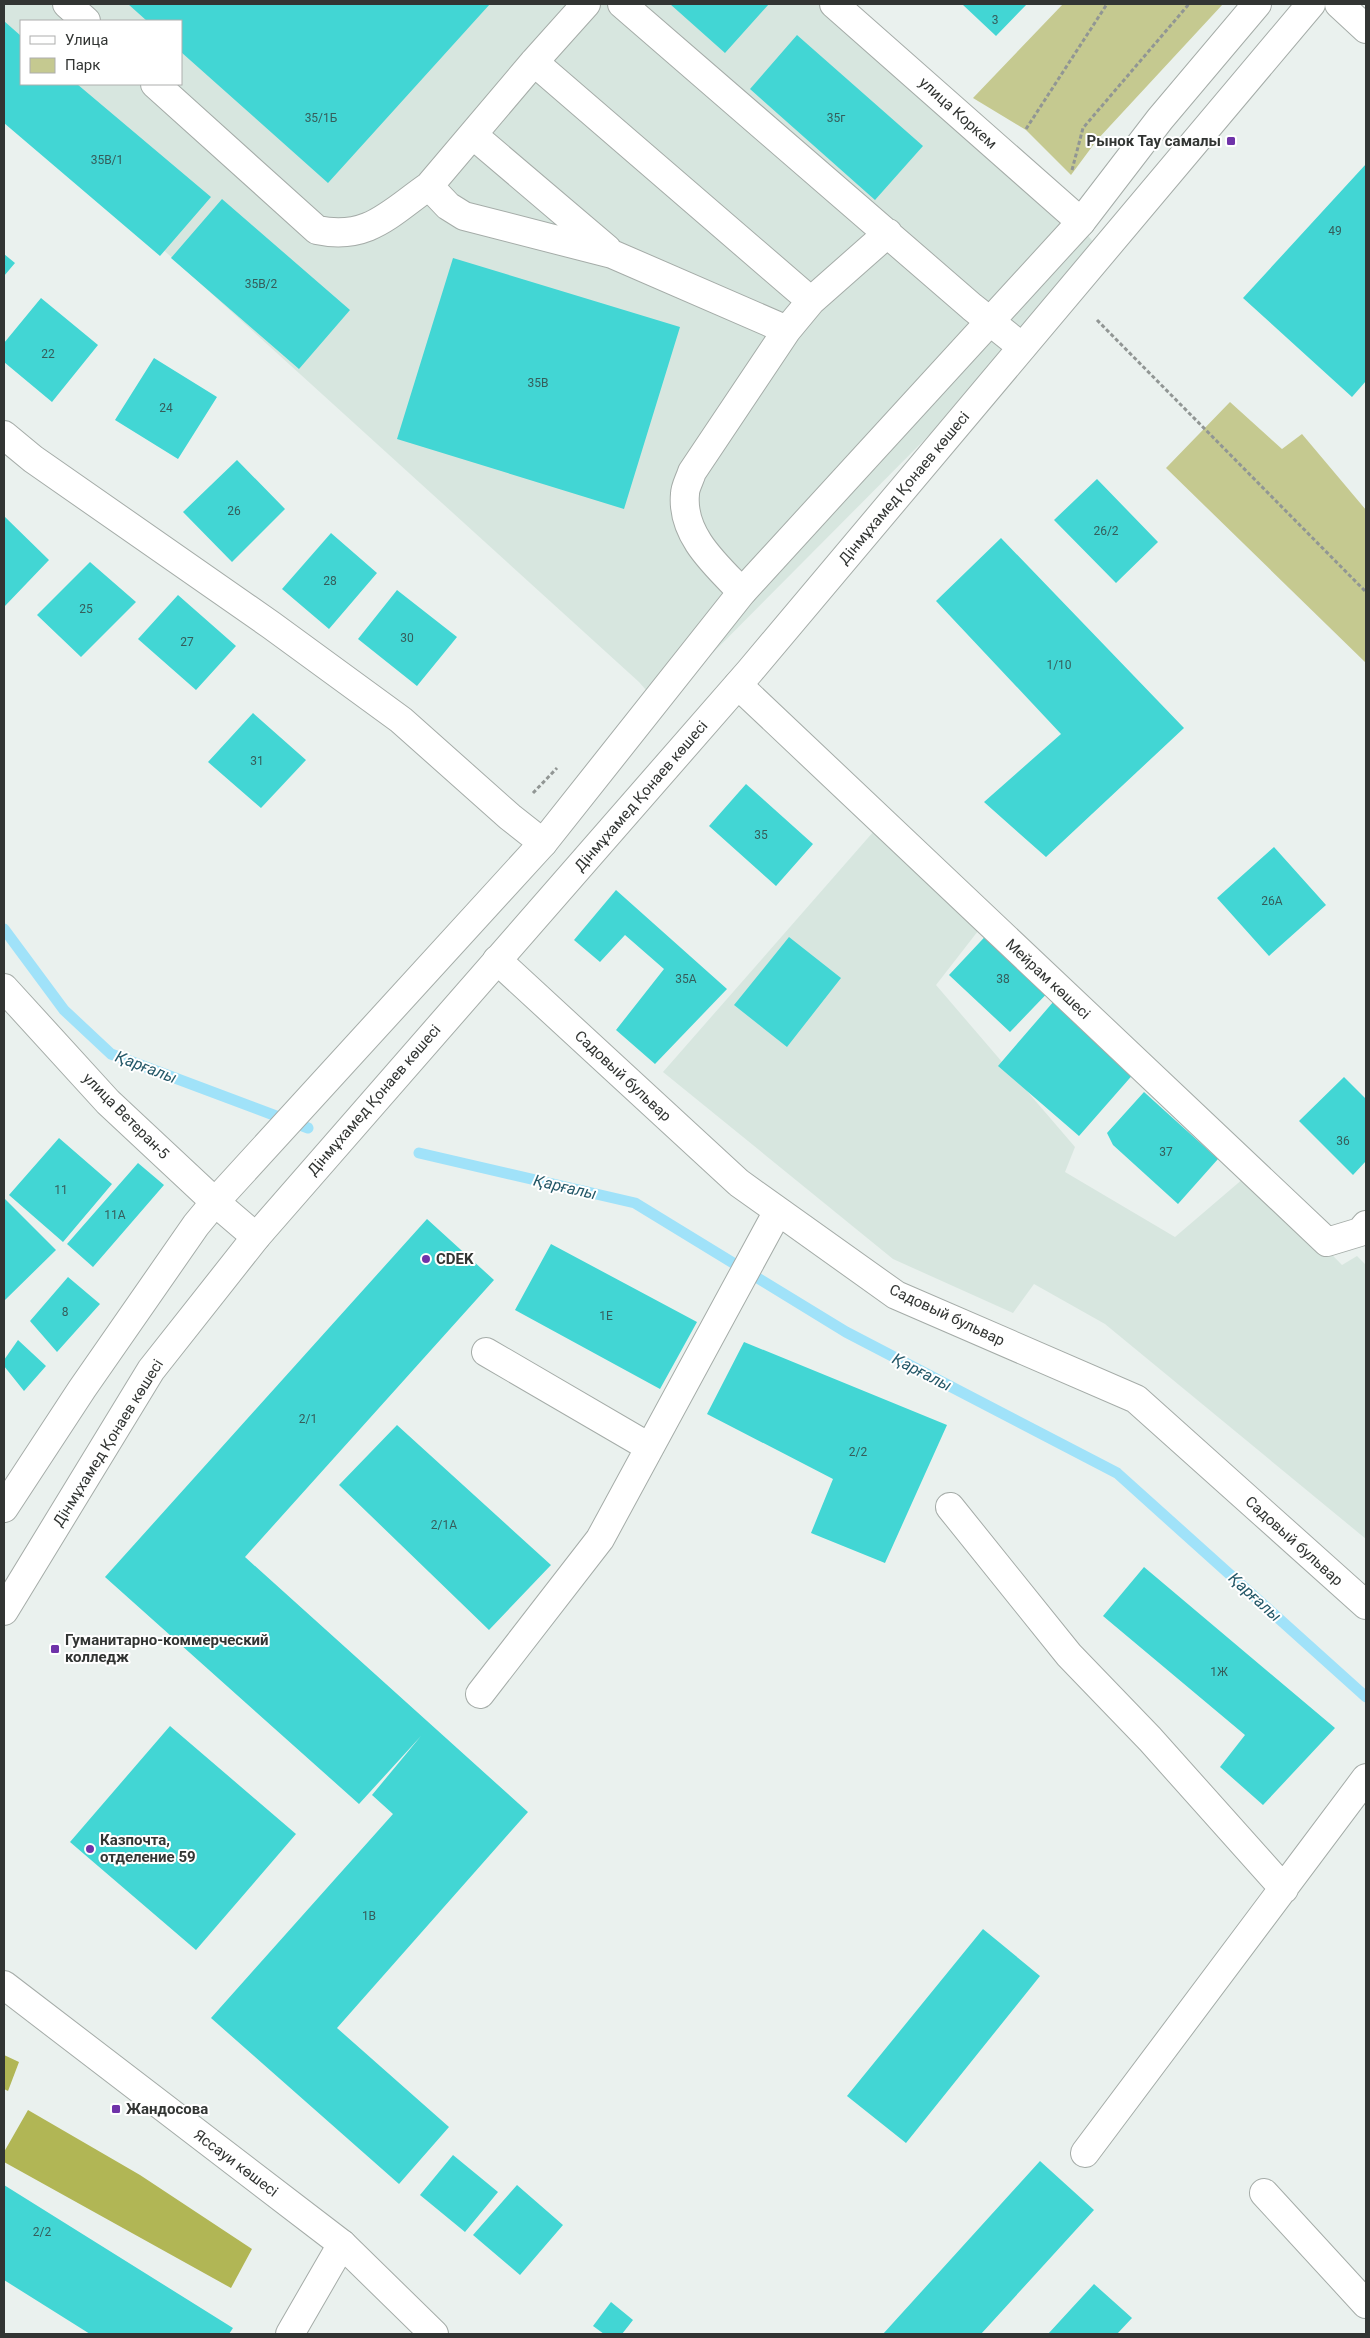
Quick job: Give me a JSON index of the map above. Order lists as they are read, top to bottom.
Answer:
{
  "streets": {
    "main road": [
      "улица Коркем",
      "Дінмұхамед Қонаев көшесі",
      "Мейрам көшесі",
      "Садовый бульвар",
      "улица Ветеран-5",
      "Яссауи көшесі"
    ]
  },
  "crossings": [
    ["Дінмұхамед Қонаев көшесі", "Мейрам көшесі"],
    ["Дінмұхамед Қонаев көшесі", "Садовый бульвар"],
    ["Дінмұхамед Қонаев көшесі", "улица Ветеран-5"]
  ],
  "water": ["Қарғалы"],
  "places": {
    "transit": ["Рынок Тау самалы", "Гуманитарно-коммерческий колледж", "Жандосова"],
    "other": ["CDEK", "Казпочта, отделение 59"]
  },
  "house_numbers": [
    "3",
    "35/1Б",
    "35г",
    "35В/1",
    "49",
    "35В/2",
    "22",
    "35В",
    "24",
    "26",
    "26/2",
    "28",
    "25",
    "30",
    "27",
    "1/10",
    "31",
    "35",
    "26А",
    "35А",
    "38",
    "36",
    "37",
    "11",
    "11А",
    "8",
    "1Е",
    "2/1",
    "2/2",
    "2/1А",
    "1Ж",
    "1В",
    "2/2"
  ],
  "legend": ["Улица", "Парк"]
}
